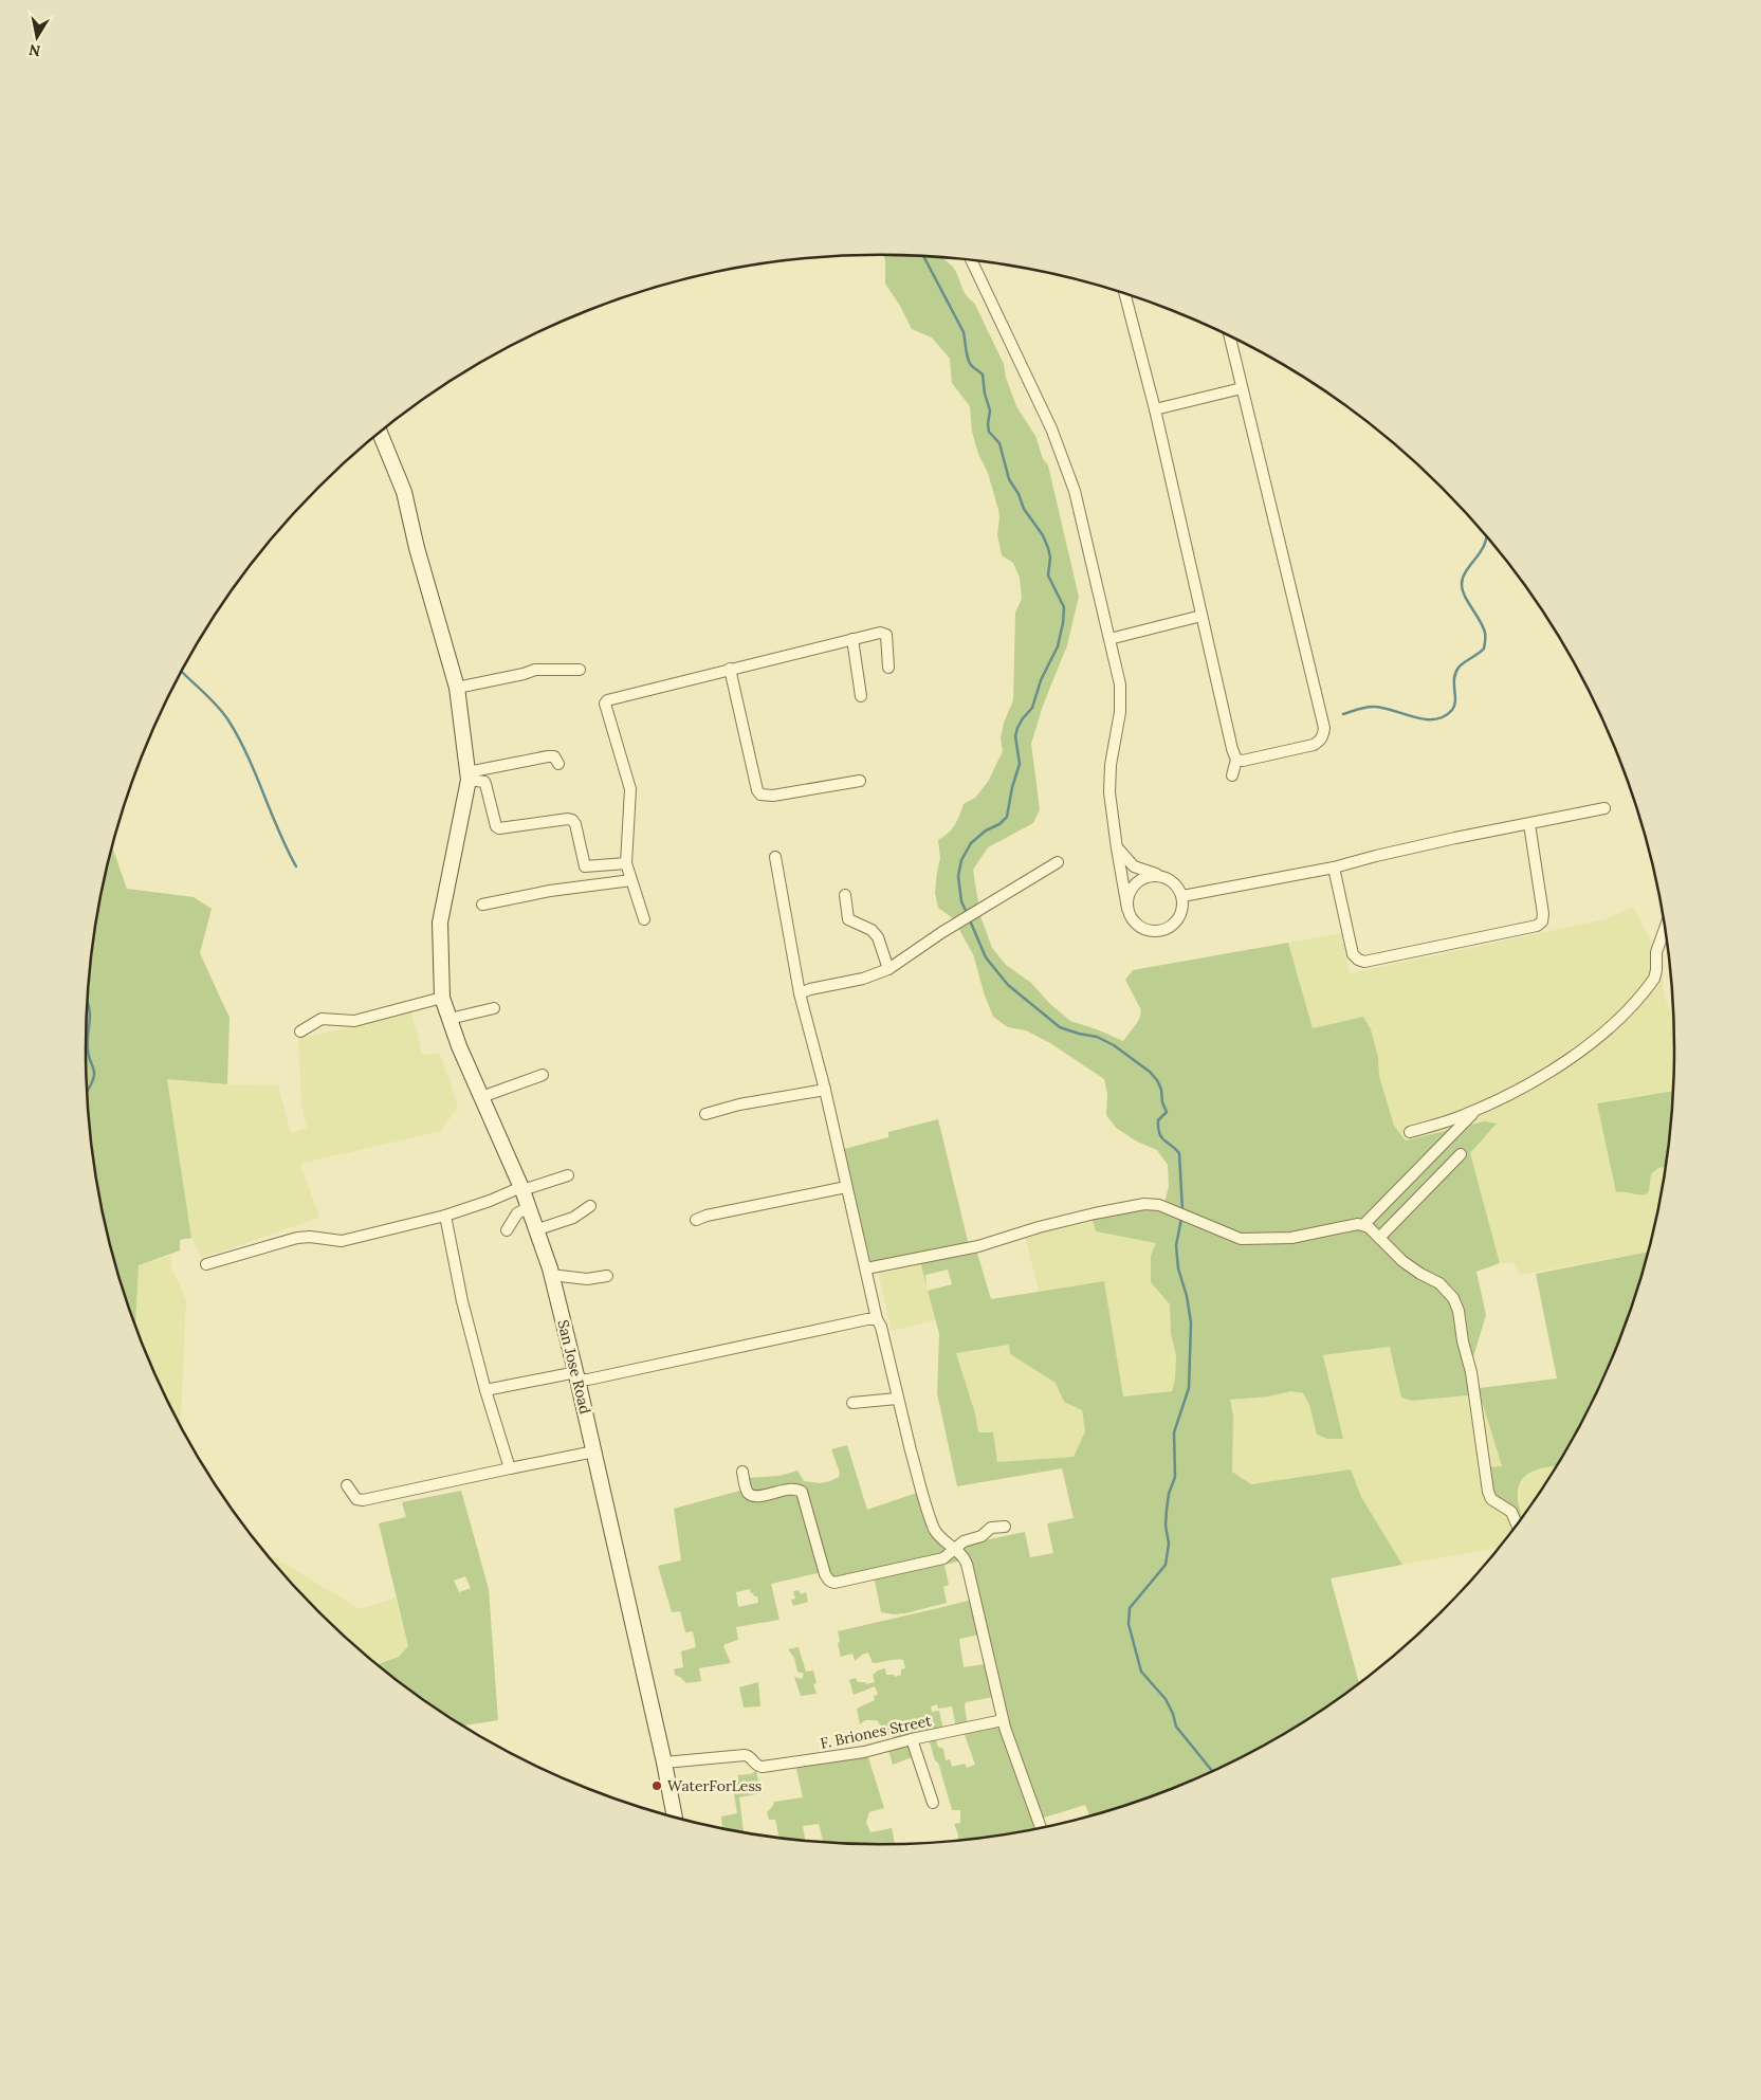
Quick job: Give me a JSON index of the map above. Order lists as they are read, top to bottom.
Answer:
{
  "streets": {
    "street": ["San Jose Road", "F. Briones Street"]
  },
  "crossings": [
    ["San Jose Road", "F. Briones Street"]
  ],
  "places": ["WaterForLess"],
  "north": "bottom"
}
